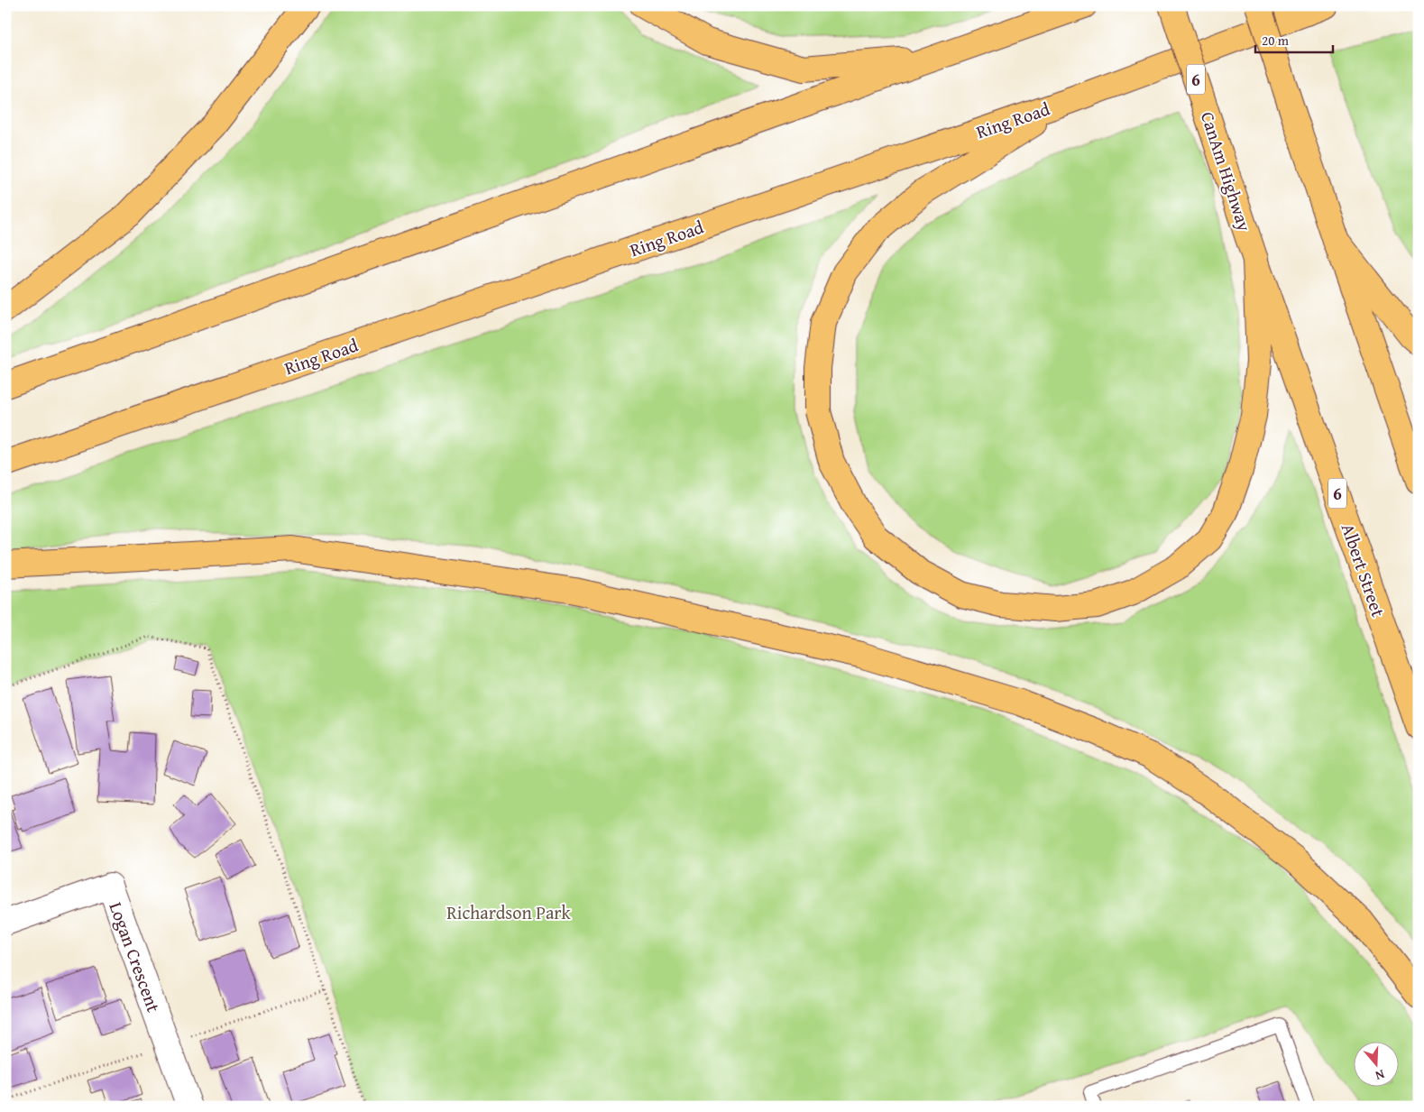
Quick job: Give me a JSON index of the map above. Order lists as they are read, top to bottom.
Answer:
{
  "streets": {
    "main road": [
      "6",
      "Ring Road",
      "CanAm Highway",
      "Albert Street"
    ],
    "street": ["Logan Crescent"]
  },
  "crossings": [
    ["CanAm Highway", "Albert Street"]
  ],
  "parks": ["Richardson Park"],
  "scale_bar": "20 m",
  "north": "bottom"
}
